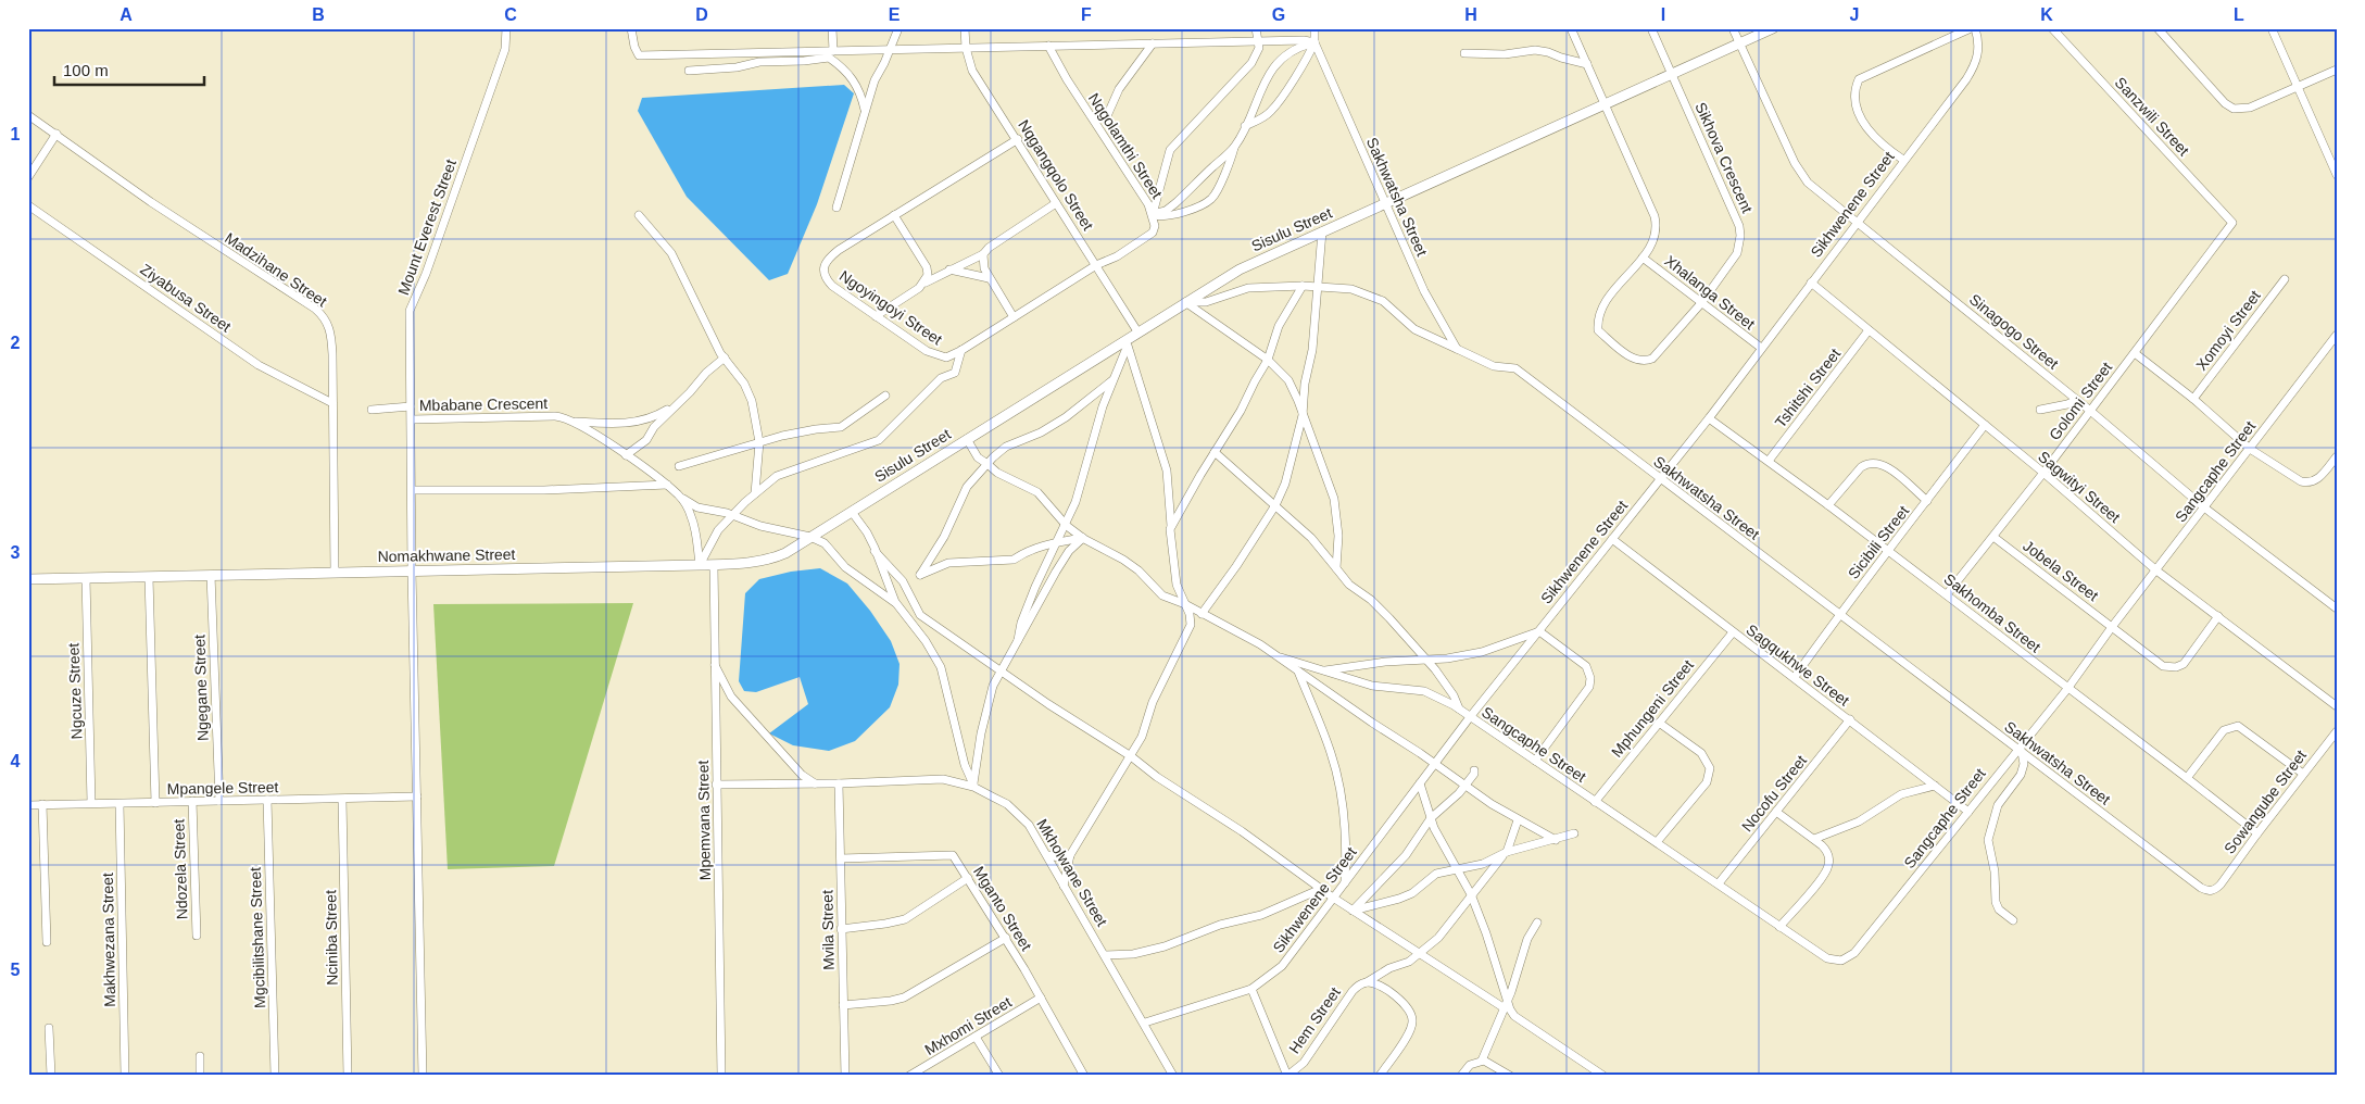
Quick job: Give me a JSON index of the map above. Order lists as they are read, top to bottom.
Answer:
{
  "streets": {
    "street": [
      "Sanzwili Street",
      "Nqgolamthi Street",
      "Sikhova Crescent",
      "Nqgangqolo Street",
      "Sakhwatsha Street",
      "Sikhwenene Street",
      "Mount Everest Street",
      "Sisulu Street",
      "Madzihane Street",
      "Xhalanga Street",
      "Ziyabusa Street",
      "Ngoyingoyi Street",
      "Xomoyi Street",
      "Sinagogo Street",
      "Tshitshi Street",
      "Golomi Street",
      "Mbabane Crescent",
      "Sangcaphe Street",
      "Sagwityi Street",
      "Sicibili Street",
      "Nomakhwane Street",
      "Jobela Street",
      "Sakhomba Street",
      "Sagqukhwe Street",
      "Ngegane Street",
      "Ngcuze Street",
      "Mphungeni Street",
      "Mpangele Street",
      "Nocofu Street",
      "Sowangube Street",
      "Mpemvana Street",
      "Ndozela Street",
      "Mkholwane Street",
      "Mganto Street",
      "Mvila Street",
      "Mgcibilitshane Street",
      "Nciniba Street",
      "Makhwezana Street",
      "Hem Street",
      "Mxhomi Street"
    ]
  },
  "crossings": [
    ["Sanzwili Street", "Golomi Street"],
    ["Nqgolamthi Street", "Nqgangqolo Street"],
    ["Nqgolamthi Street", "Ngoyingoyi Street"],
    ["Sikhova Crescent", "Sisulu Street"],
    ["Sikhova Crescent", "Xhalanga Street"],
    ["Nqgangqolo Street", "Sisulu Street"],
    ["Nqgangqolo Street", "Ngoyingoyi Street"],
    ["Sakhwatsha Street", "Sikhwenene Street"],
    ["Sakhwatsha Street", "Sisulu Street"],
    ["Sakhwatsha Street", "Sangcaphe Street"],
    ["Sakhwatsha Street", "Sicibili Street"],
    ["Sakhwatsha Street", "Sowangube Street"],
    ["Sikhwenene Street", "Xhalanga Street"],
    ["Sikhwenene Street", "Sinagogo Street"],
    ["Sikhwenene Street", "Sangcaphe Street"],
    ["Sikhwenene Street", "Sagwityi Street"],
    ["Sikhwenene Street", "Sakhomba Street"],
    ["Sikhwenene Street", "Sagqukhwe Street"],
    ["Sikhwenene Street", "Mkholwane Street"],
    ["Mount Everest Street", "Mbabane Crescent"],
    ["Mount Everest Street", "Nomakhwane Street"],
    ["Sisulu Street", "Sinagogo Street"],
    ["Sisulu Street", "Nomakhwane Street"],
    ["Madzihane Street", "Ziyabusa Street"],
    ["Madzihane Street", "Nomakhwane Street"],
    ["Sinagogo Street", "Golomi Street"],
    ["Sinagogo Street", "Sangcaphe Street"],
    ["Tshitshi Street", "Sagwityi Street"],
    ["Tshitshi Street", "Sakhomba Street"],
    ["Golomi Street", "Sagwityi Street"],
    ["Golomi Street", "Jobela Street"],
    ["Golomi Street", "Sakhomba Street"],
    ["Mbabane Crescent", "Nomakhwane Street"],
    ["Sangcaphe Street", "Sagwityi Street"],
    ["Sangcaphe Street", "Jobela Street"],
    ["Sangcaphe Street", "Sakhomba Street"],
    ["Sangcaphe Street", "Sagqukhwe Street"],
    ["Sangcaphe Street", "Mphungeni Street"],
    ["Sangcaphe Street", "Nocofu Street"],
    ["Sagwityi Street", "Sicibili Street"],
    ["Sagwityi Street", "Jobela Street"],
    ["Sicibili Street", "Sakhomba Street"],
    ["Sicibili Street", "Sagqukhwe Street"],
    ["Nomakhwane Street", "Ngegane Street"],
    ["Nomakhwane Street", "Ngcuze Street"],
    ["Nomakhwane Street", "Mpemvana Street"],
    ["Sakhomba Street", "Sowangube Street"],
    ["Sagqukhwe Street", "Mphungeni Street"],
    ["Sagqukhwe Street", "Nocofu Street"],
    ["Ngegane Street", "Mpangele Street"],
    ["Ngcuze Street", "Mpangele Street"],
    ["Mpangele Street", "Ndozela Street"],
    ["Mpangele Street", "Mgcibilitshane Street"],
    ["Mpangele Street", "Nciniba Street"],
    ["Mpangele Street", "Makhwezana Street"],
    ["Mpemvana Street", "Mkholwane Street"],
    ["Mkholwane Street", "Mvila Street"],
    ["Mganto Street", "Mvila Street"],
    ["Mganto Street", "Mxhomi Street"]
  ],
  "scale_bar": "100 m",
  "grid": {
    "columns": [
      "A",
      "B",
      "C",
      "D",
      "E",
      "F",
      "G",
      "H",
      "I",
      "J",
      "K",
      "L"
    ],
    "rows": [
      "1",
      "2",
      "3",
      "4",
      "5"
    ]
  }
}
